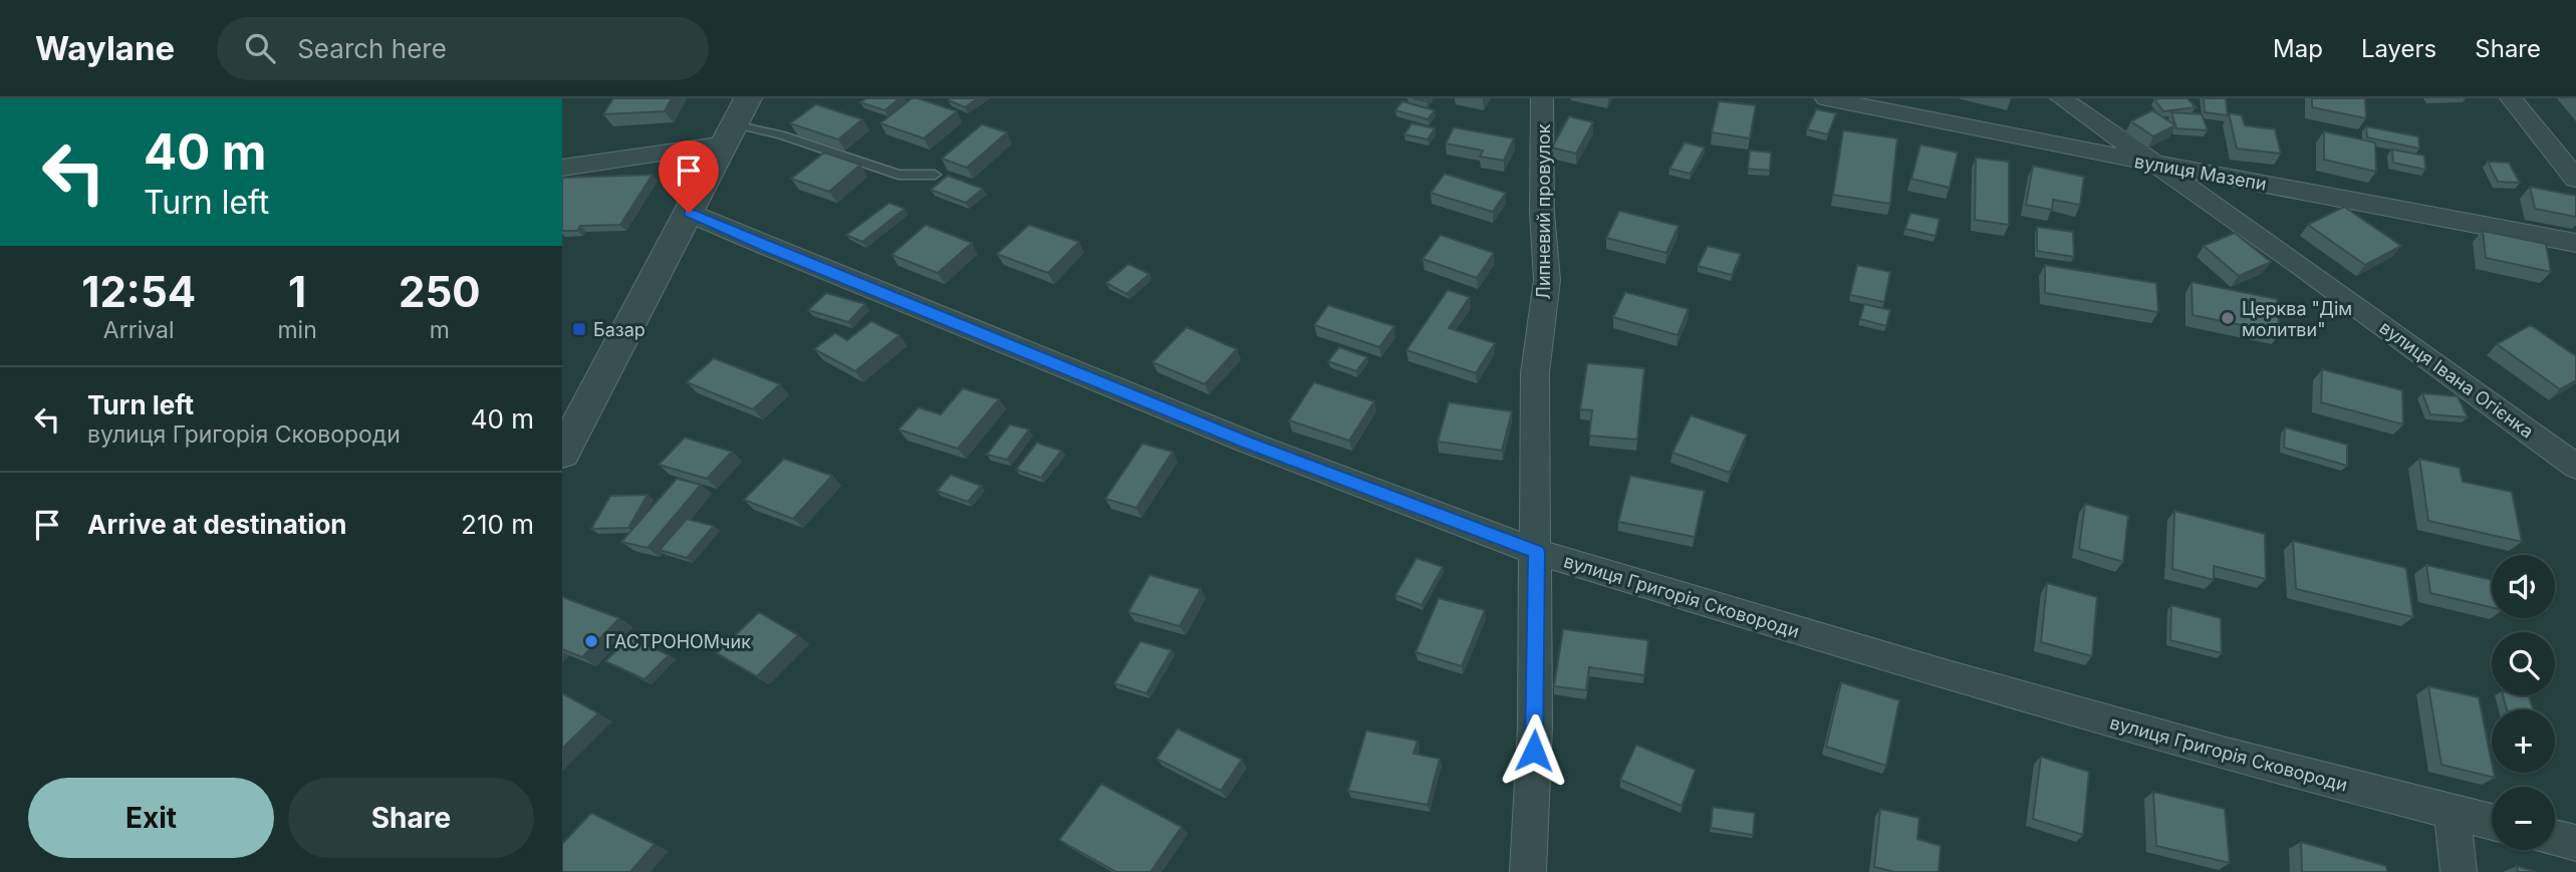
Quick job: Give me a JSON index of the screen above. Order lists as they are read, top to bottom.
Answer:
{
  "streets": {
    "street": [
      "вулиця Мазепи",
      "Липневий провулок",
      "вулиця Івана Огієнка",
      "вулиця Григорія Сковороди"
    ]
  },
  "crossings": [
    ["вулиця Мазепи", "вулиця Івана Огієнка"],
    ["Липневий провулок", "вулиця Григорія Сковороди"]
  ],
  "places": {
    "other": ["Церква \"Дім молитви\"", "ГАСТРОНОМчик"],
    "transit": ["Базар"]
  },
  "page": {
    "header": "Waylane",
    "search": "Search here",
    "nav": ["Map", "Layers", "Share"],
    "turn": ["40 m", "Turn left"],
    "eta": [
      "12:54",
      "Arrival",
      "1",
      "min",
      "250",
      "m"
    ],
    "list": [
      {
        "name": "Turn left",
        "note": "вулиця Григорія Сковороди",
        "value": "40 m"
      },
      {
        "name": "Arrive at destination",
        "value": "210 m"
      }
    ],
    "map_buttons": ["+", "−"],
    "buttons": ["Exit", "Share"]
  }
}
